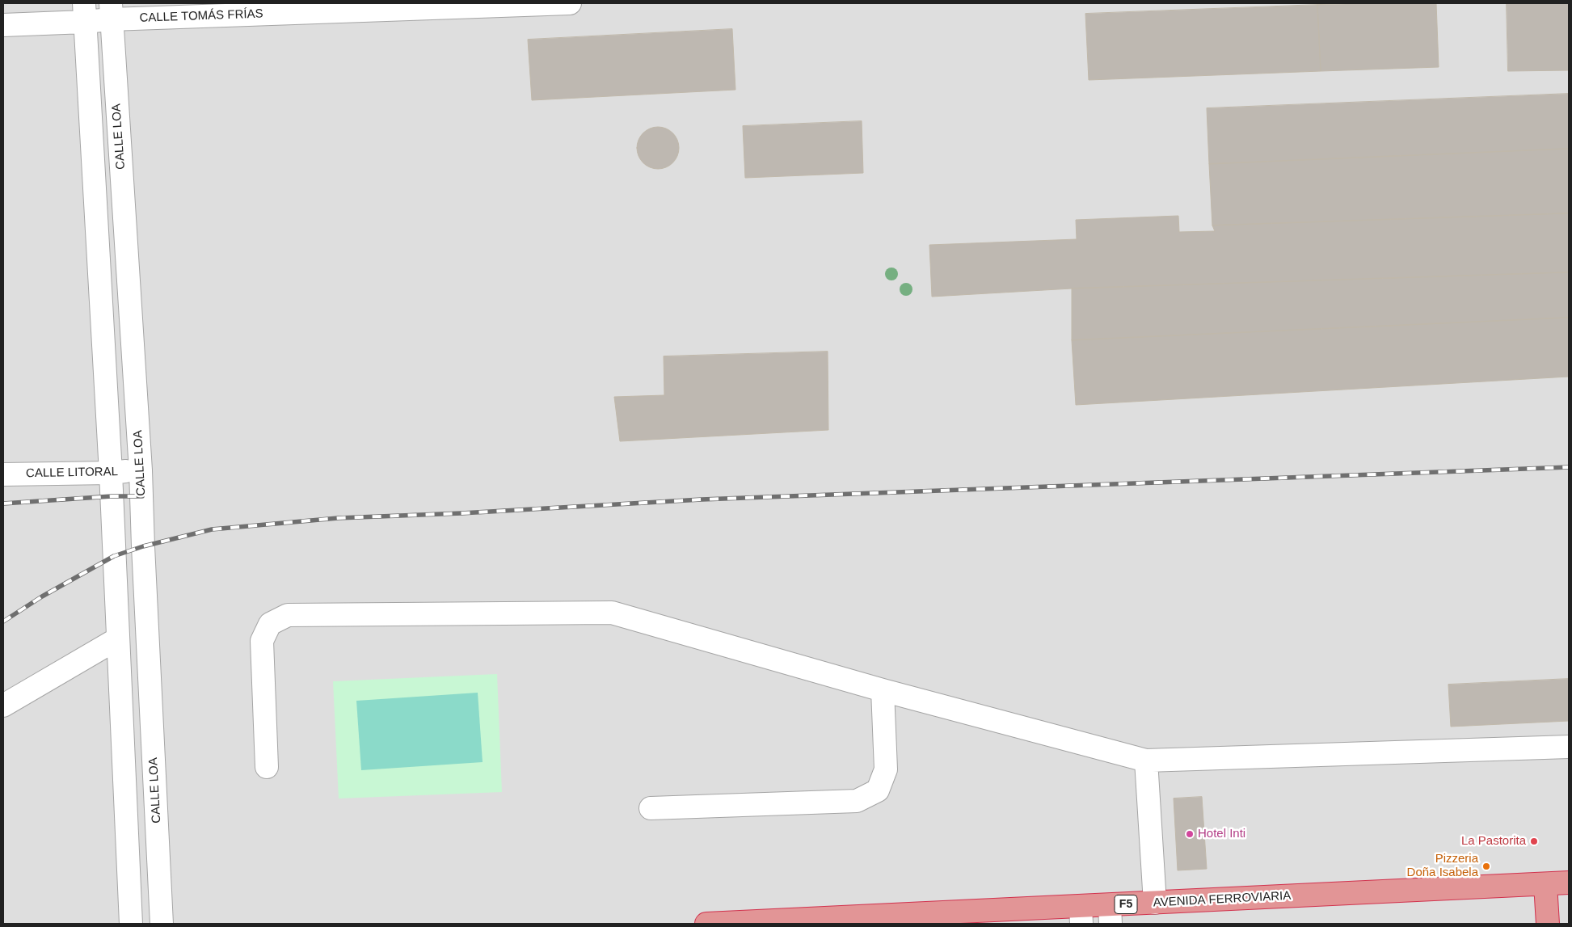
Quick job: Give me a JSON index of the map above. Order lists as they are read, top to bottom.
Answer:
{
  "streets": {
    "highway": ["AVENIDA FERROVIARIA", "F5"],
    "street": ["CALLE TOMÁS FRÍAS", "CALLE LOA", "CALLE LITORAL"]
  },
  "crossings": [
    ["CALLE TOMÁS FRÍAS", "CALLE LOA"],
    ["CALLE LOA", "CALLE LITORAL"]
  ],
  "places": ["Hotel Inti", "La Pastorita", "Pizzeria Doña Isabela"]
}
